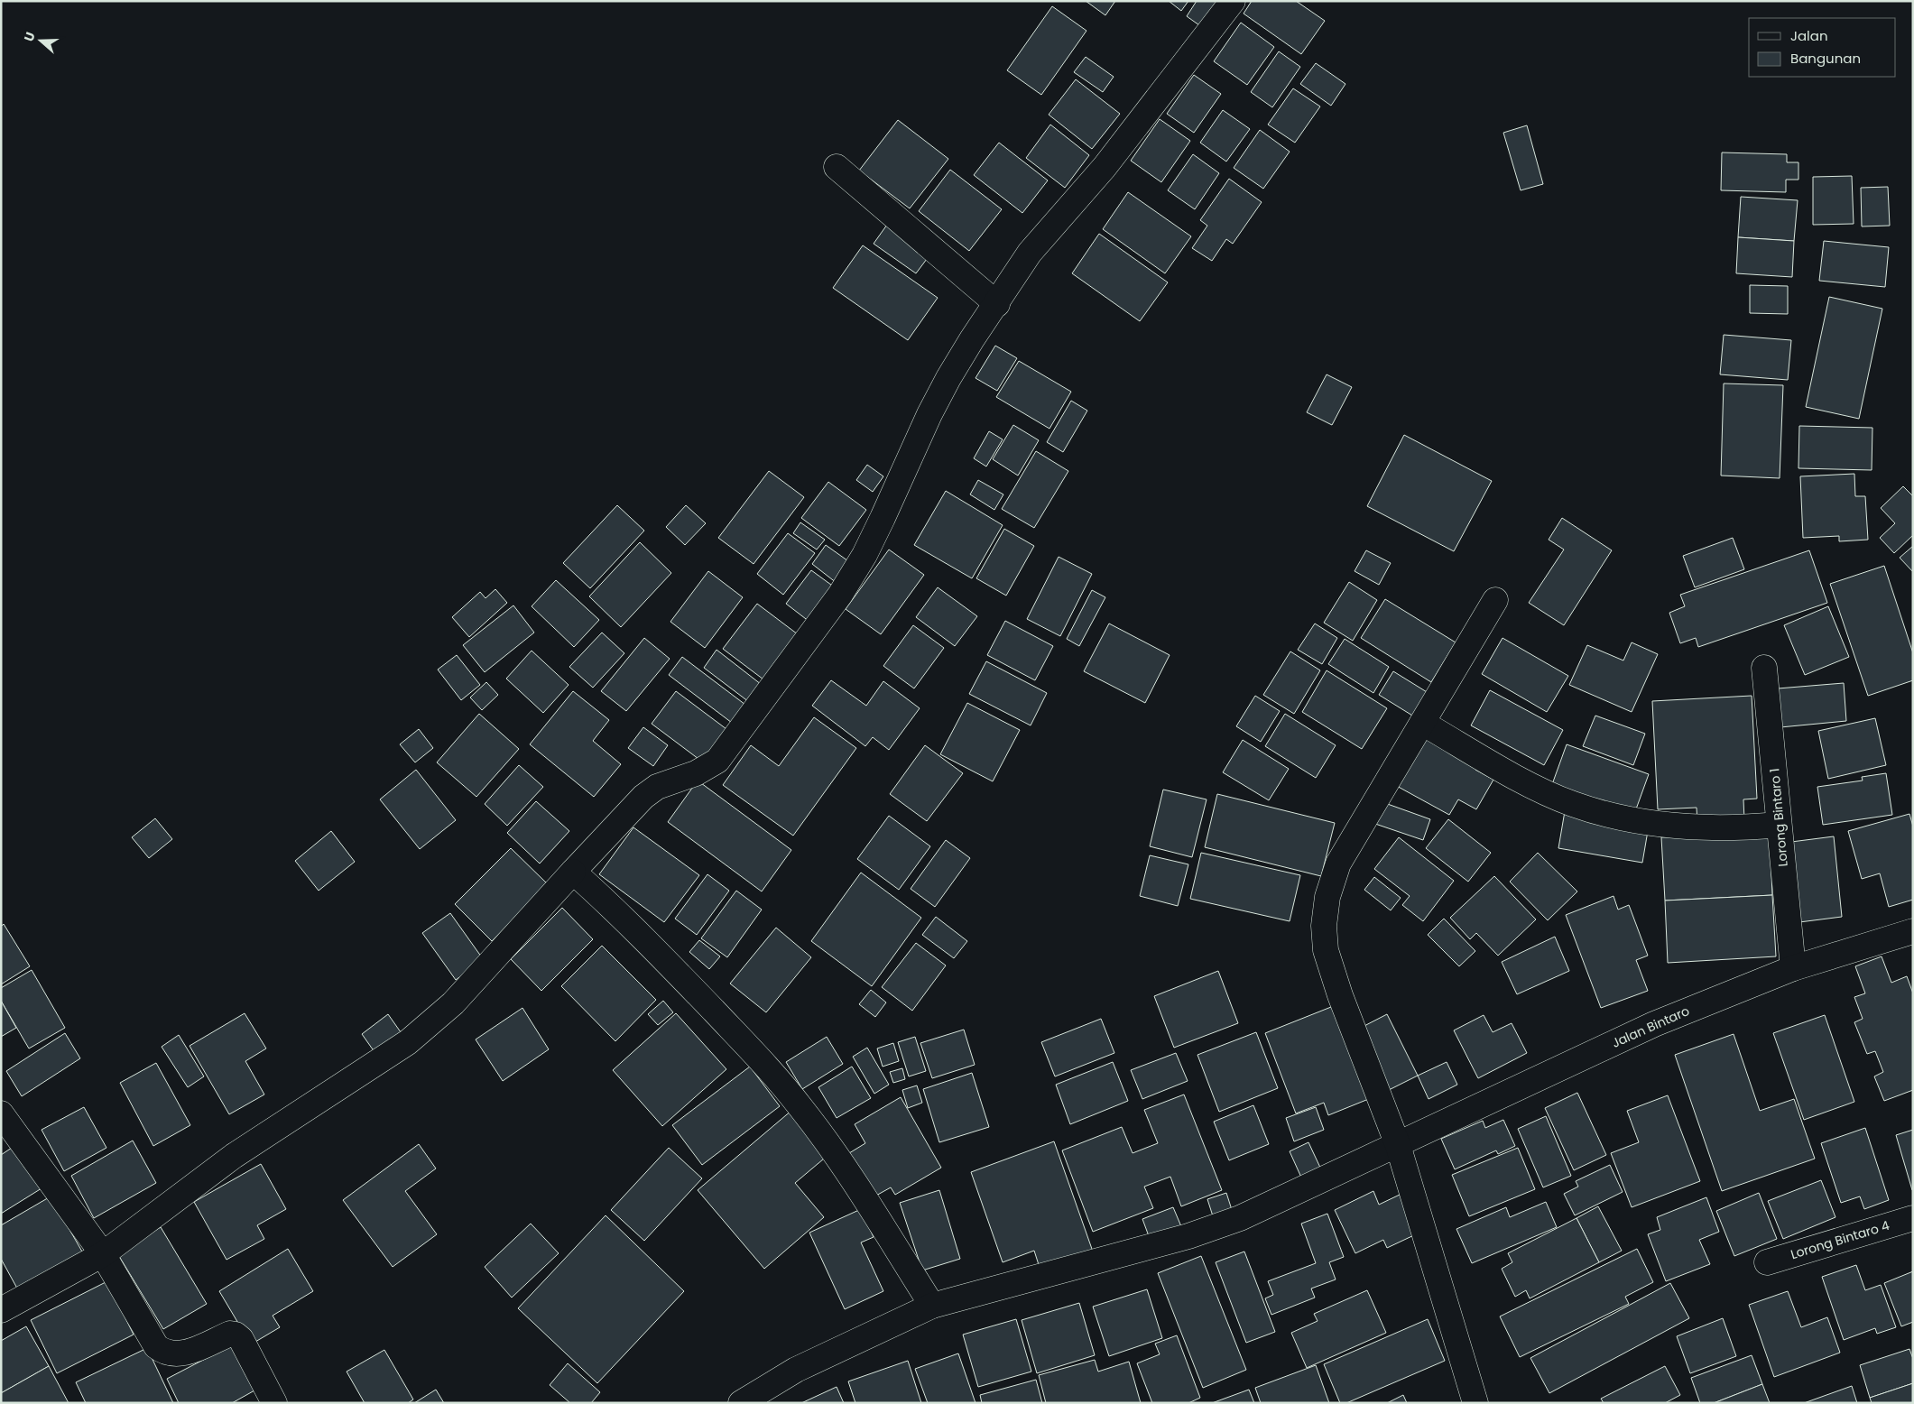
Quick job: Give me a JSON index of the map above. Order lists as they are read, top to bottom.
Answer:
{
  "streets": {
    "street": ["Lorong Bintaro 1", "Jalan Bintaro", "Lorong Bintaro 4"]
  },
  "crossings": [
    ["Lorong Bintaro 1", "Jalan Bintaro"]
  ],
  "legend": ["Jalan", "Bangunan"],
  "north": "left"
}
